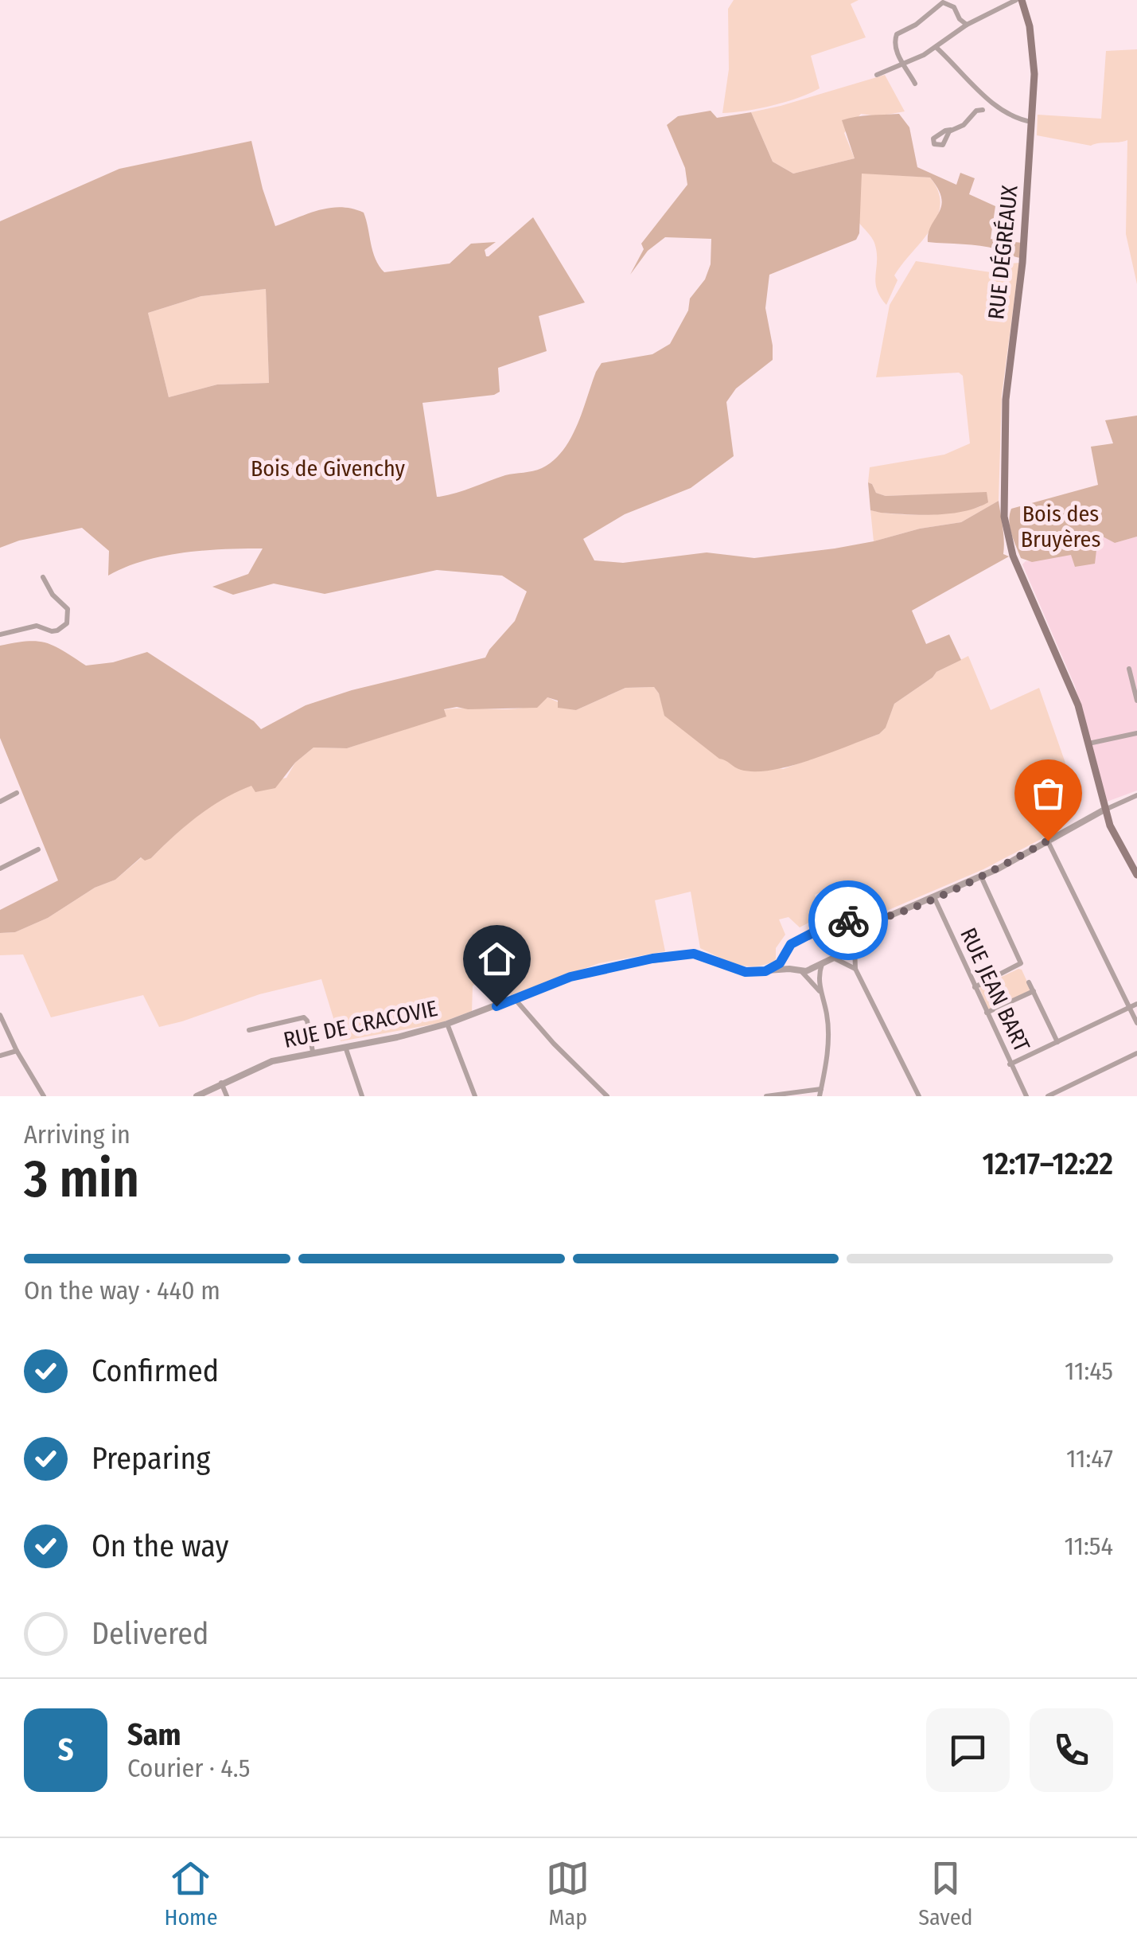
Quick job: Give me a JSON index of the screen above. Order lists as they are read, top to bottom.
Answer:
{
  "streets": {
    "main road": ["RUE DÉGRÉAUX"],
    "street": ["RUE JEAN BART", "RUE DE CRACOVIE"]
  },
  "parks": ["Bois de Givenchy", "Bois des Bruyères"],
  "page": {
    "heading": ["3 min", "Arriving in", "12:17–12:22"],
    "panel": ["Sam", "Courier · 4.5"],
    "bar": "On the way · 440 m",
    "list": [
      ["Confirmed", "11:45"],
      ["Preparing", "11:47"],
      ["On the way", "11:54"],
      "Delivered"
    ],
    "round": "S",
    "tabs": ["Home", "Map", "Saved"]
  }
}
